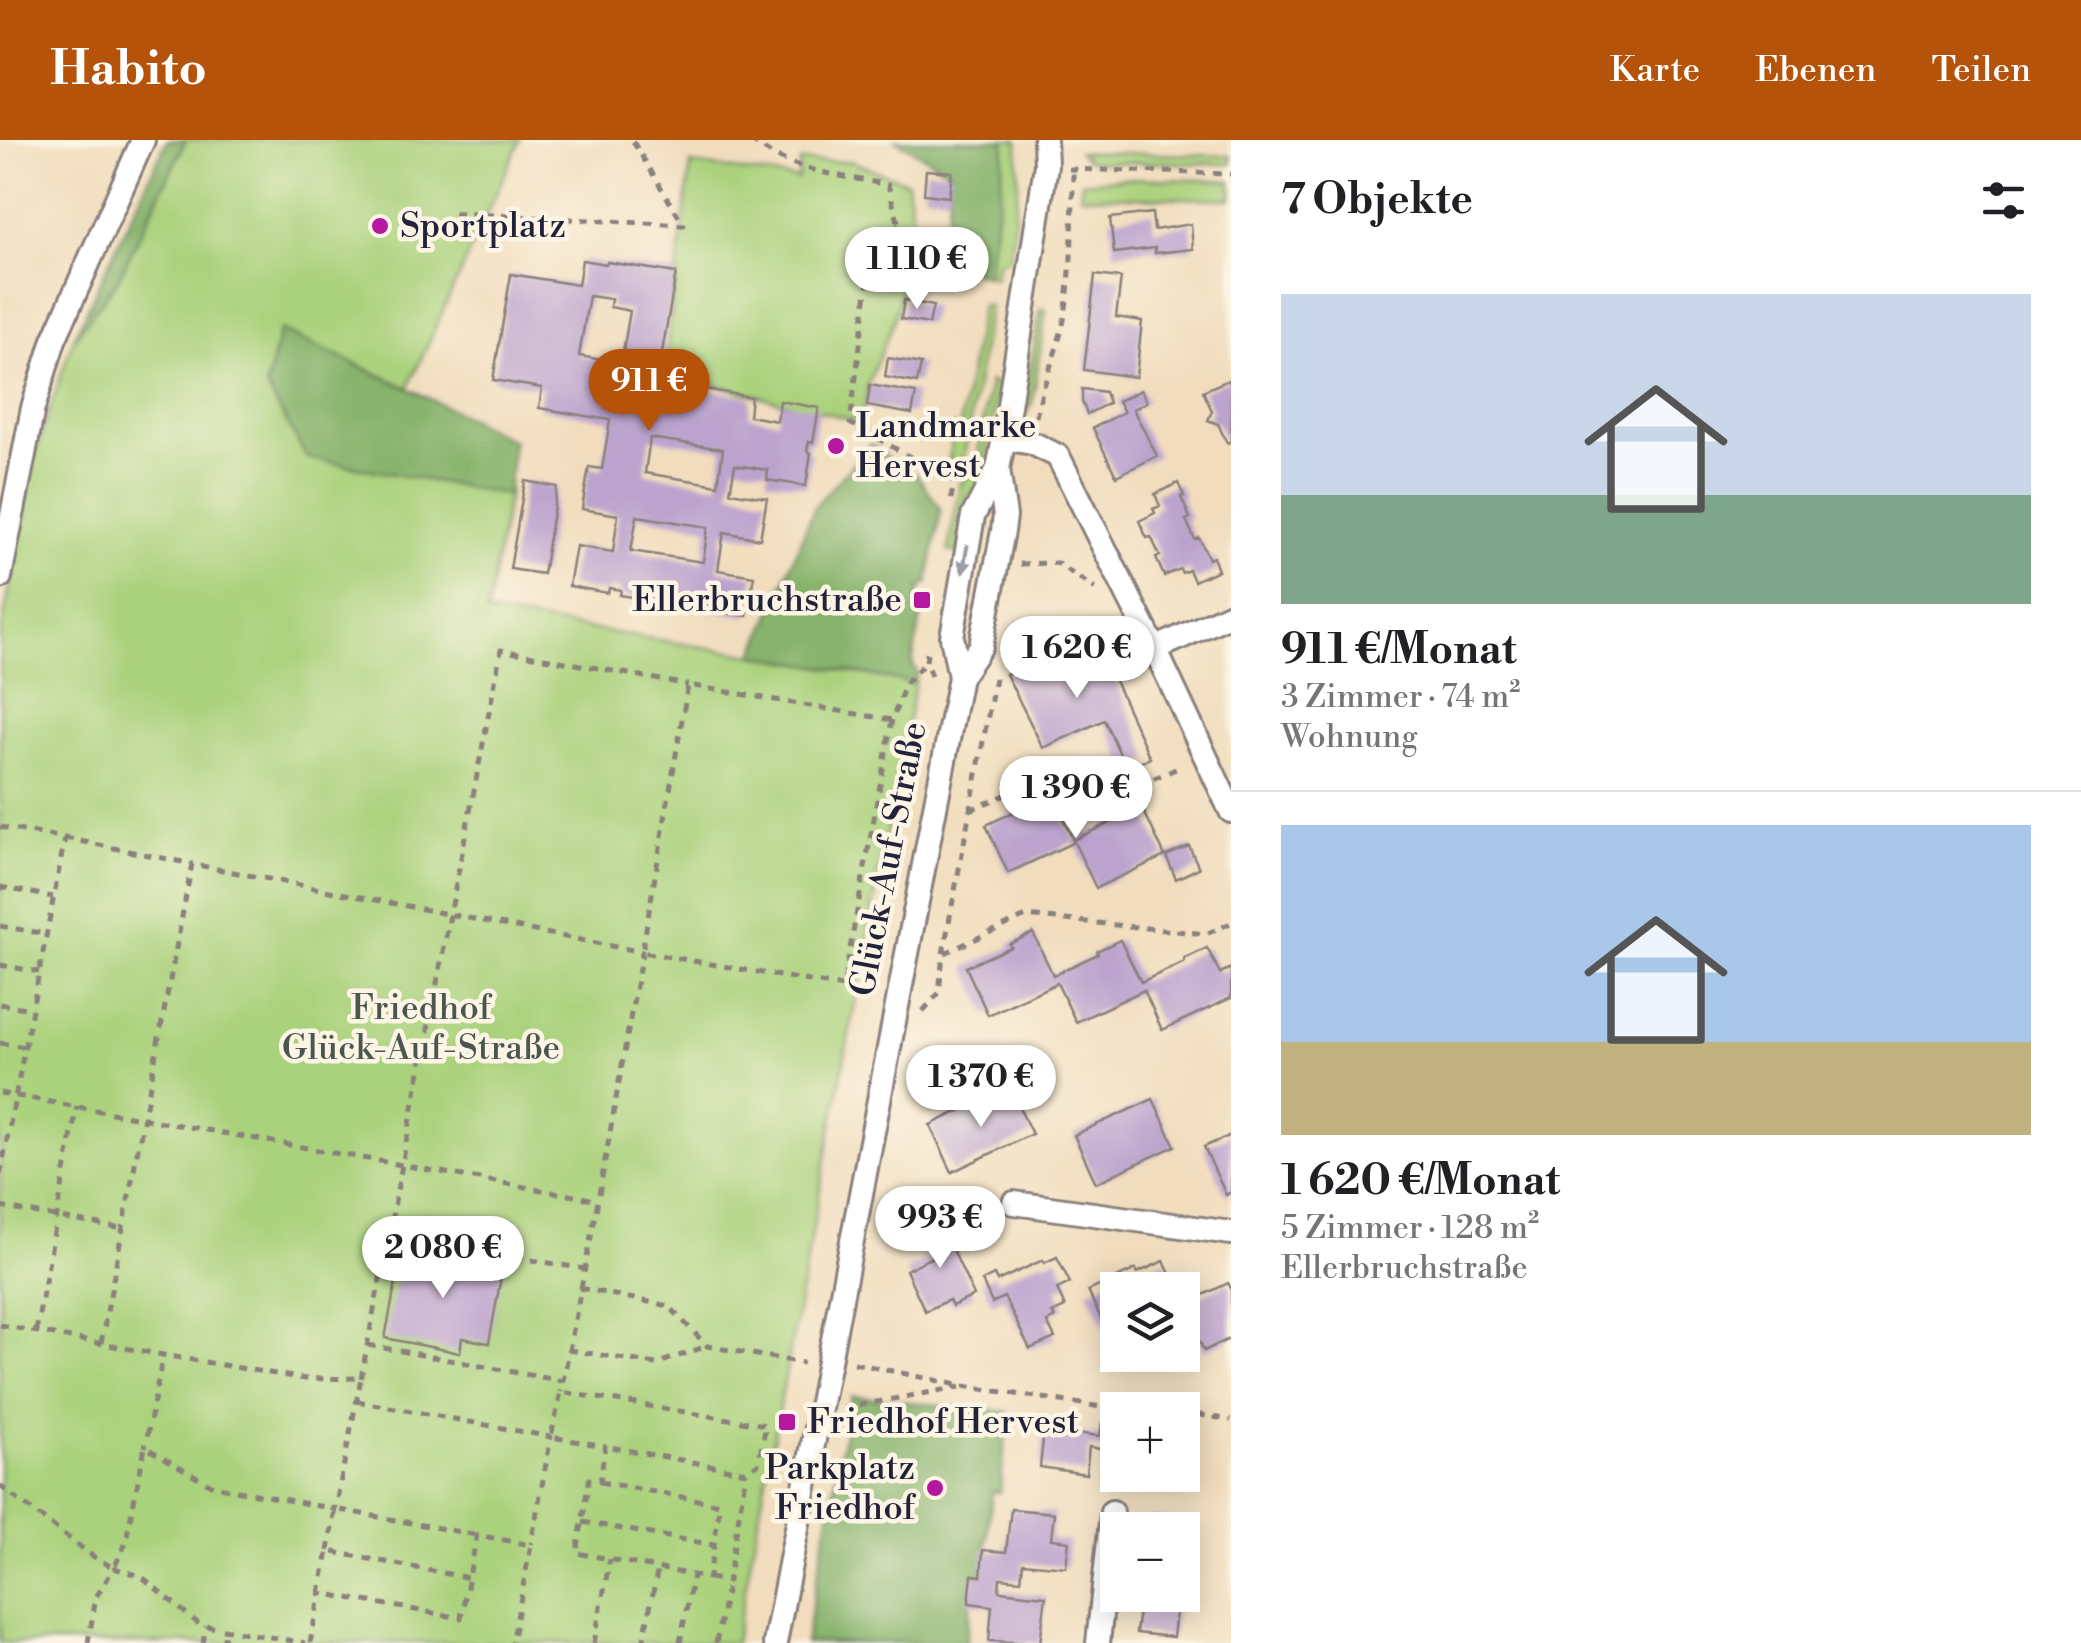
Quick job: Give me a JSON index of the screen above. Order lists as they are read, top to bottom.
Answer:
{
  "streets": {
    "street": ["Glück-Auf-Straße"]
  },
  "parks": ["Friedhof Glück-Auf-Straße"],
  "places": {
    "other": ["Sportplatz", "Landmarke Hervest", "Parkplatz Friedhof"],
    "transit": ["Ellerbruchstraße", "Friedhof Hervest"]
  },
  "page": {
    "header": "Habito",
    "nav": ["Karte", "Ebenen", "Teilen"],
    "heading": "7 Objekte",
    "price": [
      "1 110 €",
      "911 €",
      "1 620 €",
      "1 390 €",
      "1 370 €",
      "993 €",
      "2 080 €"
    ],
    "list": [
      {
        "name": "911 €/Monat",
        "note": "3 Zimmer · 74 m² · Wohnung"
      },
      {
        "name": "1 620 €/Monat",
        "note": "5 Zimmer · 128 m² · Ellerbruchstraße"
      }
    ],
    "map_buttons": ["+", "−"]
  }
}
